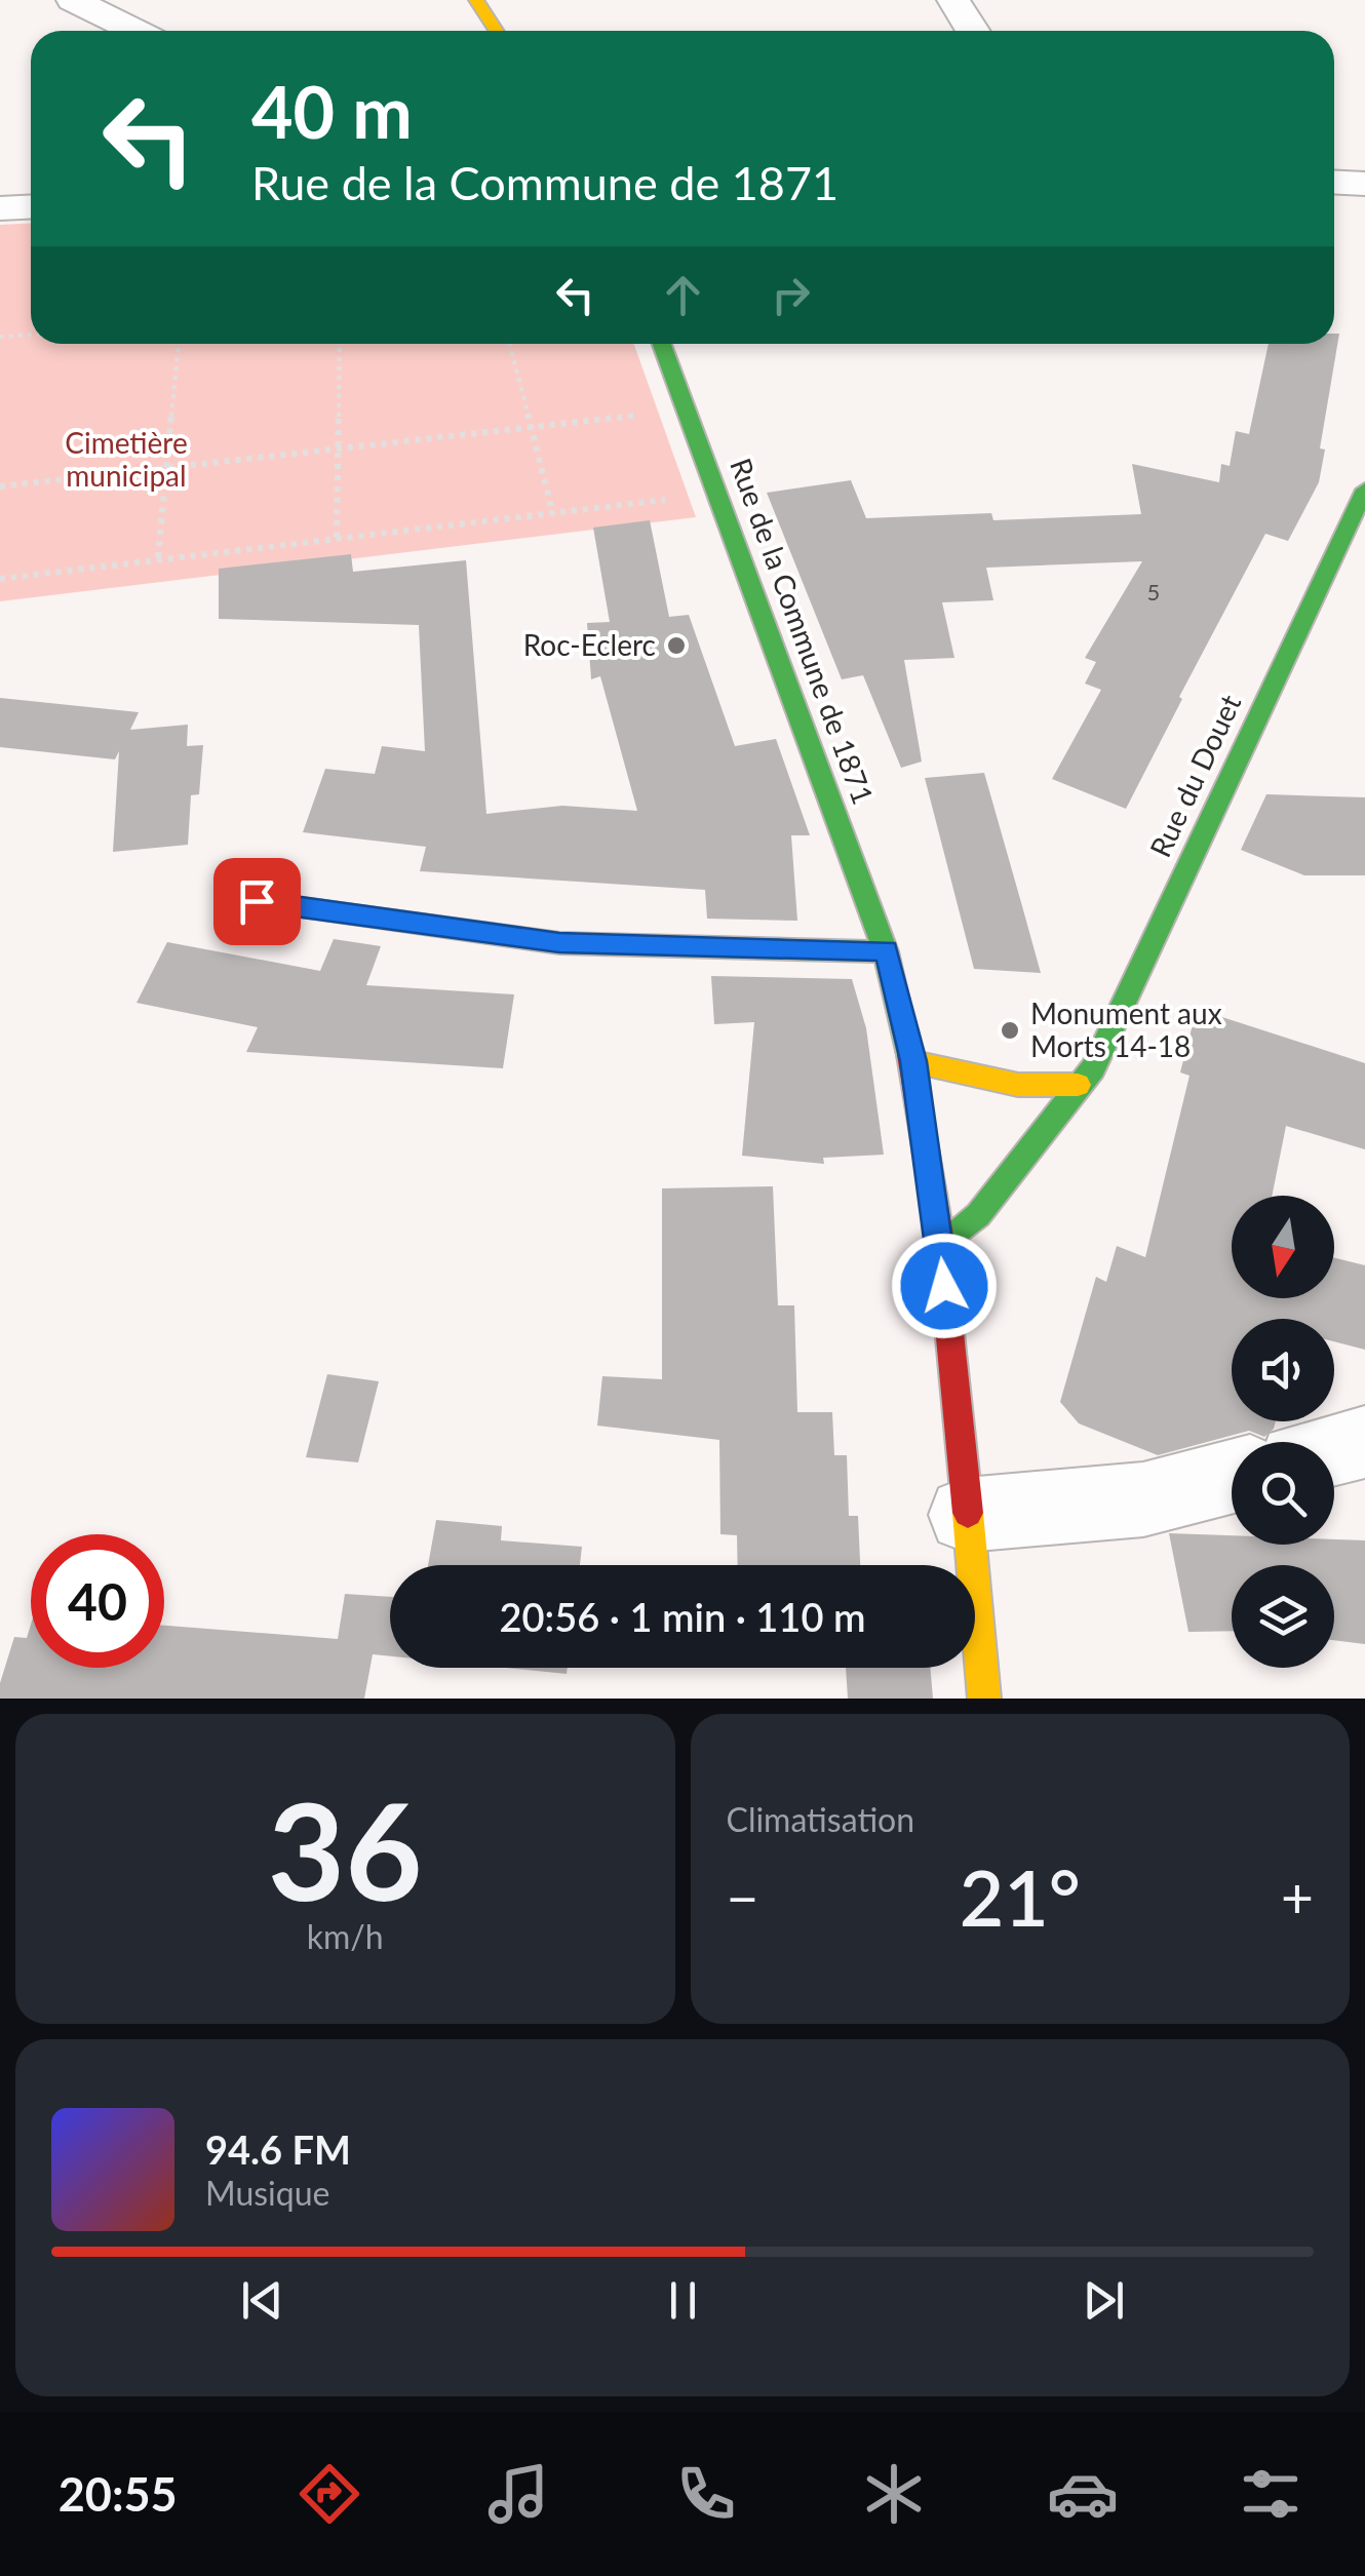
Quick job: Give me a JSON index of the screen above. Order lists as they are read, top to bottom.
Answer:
{
  "streets": {
    "street": ["Rue de la Commune de 1871", "Rue du Douet"]
  },
  "crossings": [
    ["Rue de la Commune de 1871", "Rue du Douet"]
  ],
  "parks": ["Cimetière municipal"],
  "places": ["Roc-Eclerc", "Monument aux Morts 14-18"],
  "house_numbers": ["5"],
  "north": "bottom",
  "page": {
    "turn": ["40 m", "Rue de la Commune de 1871"],
    "limit": "40",
    "trip": "20:56 · 1 min · 110 m",
    "tile": [
      ["36", "km/h"],
      "Climatisation"
    ],
    "heat": ["−", "21°", "+"],
    "song": ["94.6 FM", "Musique"],
    "tabs": "20:55"
  }
}
